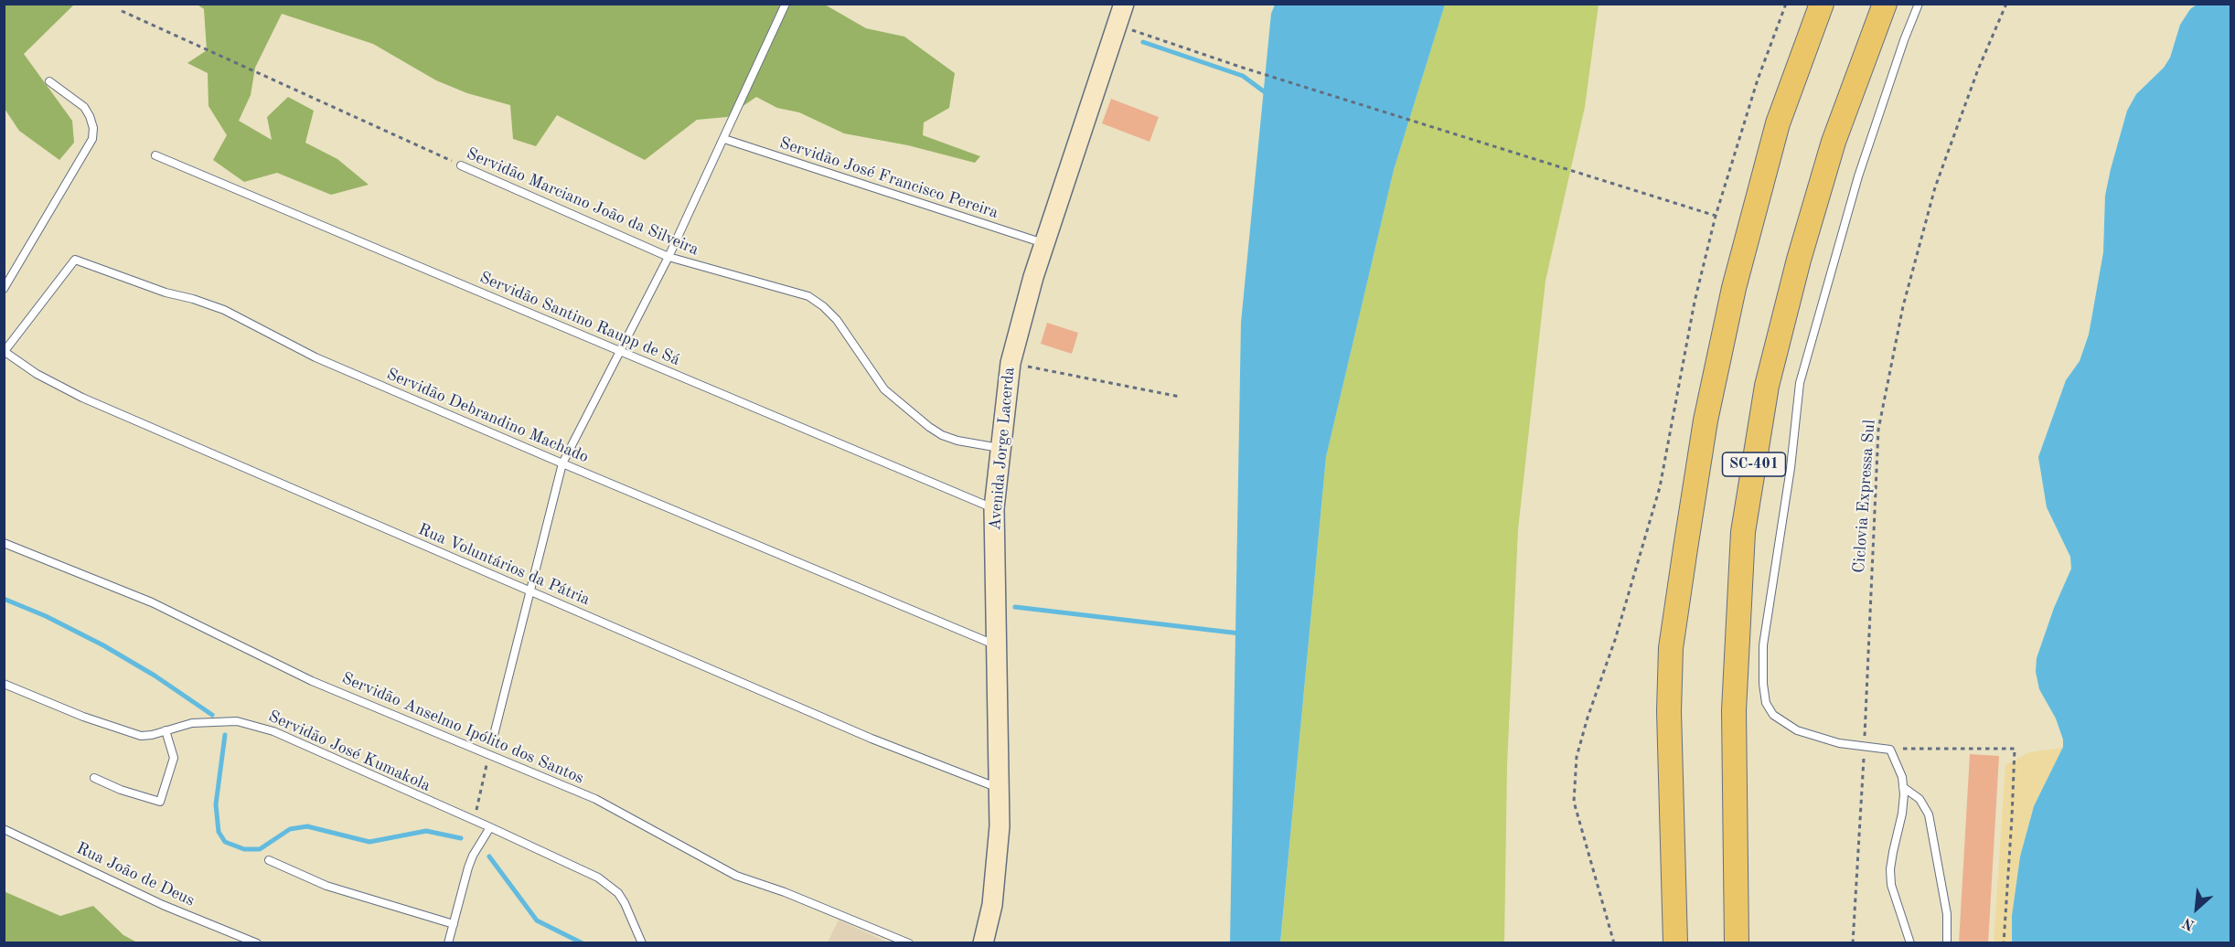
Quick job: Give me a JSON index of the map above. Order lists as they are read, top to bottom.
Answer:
{
  "streets": {
    "highway": ["SC-401"],
    "main road": ["Avenida Jorge Lacerda"],
    "lane": [
      "Servidão José Francisco Pereira",
      "Servidão Marciano João da Silveira",
      "Servidão Santino Raupp de Sá",
      "Servidão Debrandino Machado",
      "Rua Voluntários da Pátria",
      "Servidão Anselmo Ipólito dos Santos",
      "Servidão José Kumakola",
      "Rua João de Deus"
    ],
    "path": ["Ciclovia Expressa Sul"]
  },
  "crossings": [
    ["Servidão José Francisco Pereira", "Avenida Jorge Lacerda"],
    ["Servidão Marciano João da Silveira", "Avenida Jorge Lacerda"],
    ["Servidão Santino Raupp de Sá", "Avenida Jorge Lacerda"],
    ["Servidão Debrandino Machado", "Avenida Jorge Lacerda"],
    ["Servidão Debrandino Machado", "Rua Voluntários da Pátria"],
    ["Avenida Jorge Lacerda", "Rua Voluntários da Pátria"]
  ],
  "north": "bottom left"
}
